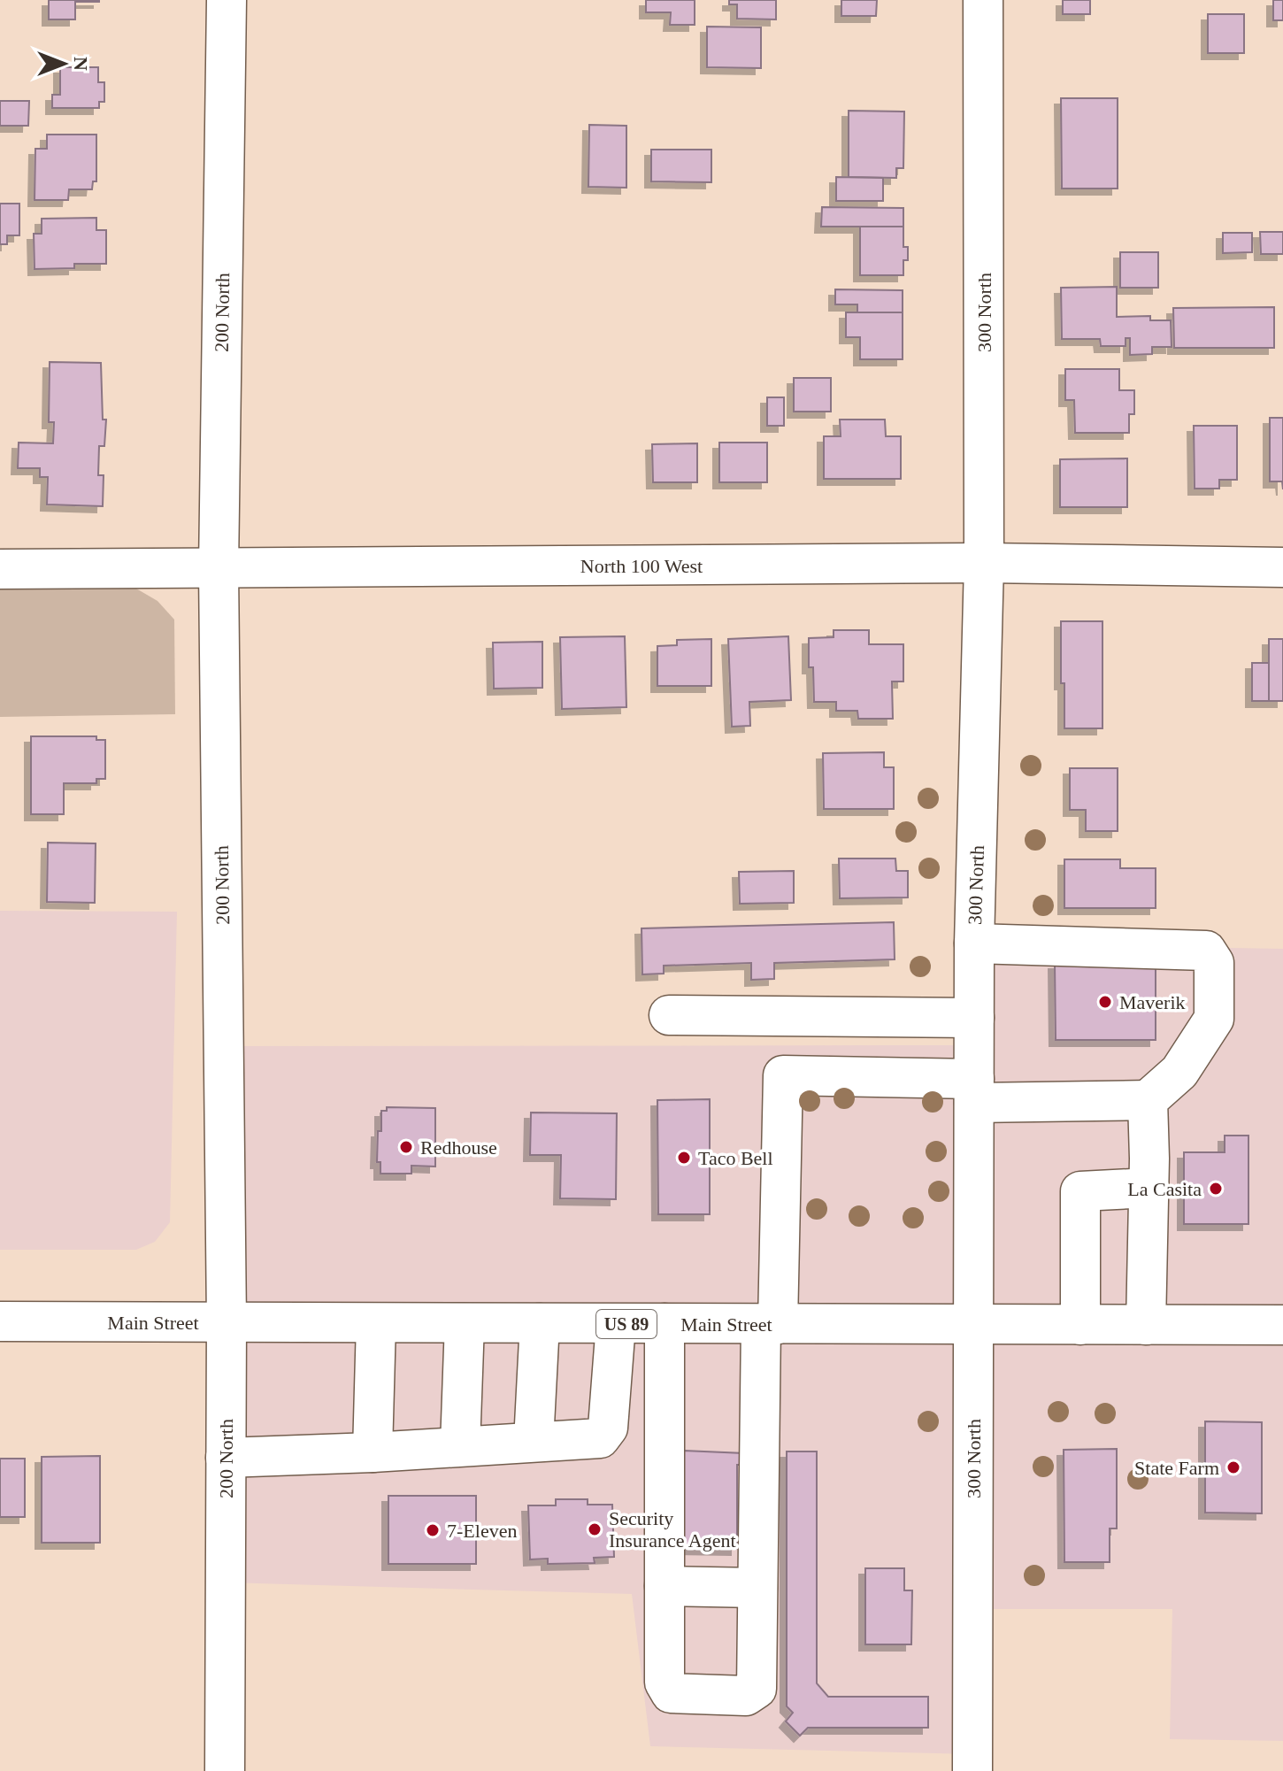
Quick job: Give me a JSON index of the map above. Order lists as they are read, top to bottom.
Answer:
{
  "streets": {
    "street": [
      "200 North",
      "300 North",
      "North 100 West",
      "Main Street",
      "US 89"
    ]
  },
  "crossings": [
    ["200 North", "North 100 West"],
    ["200 North", "Main Street"],
    ["300 North", "North 100 West"],
    ["300 North", "Main Street"]
  ],
  "places": [
    "Maverik",
    "Redhouse",
    "Taco Bell",
    "La Casita",
    "State Farm",
    "Security Insurance Agent",
    "7-Eleven"
  ],
  "north": "right"
}
